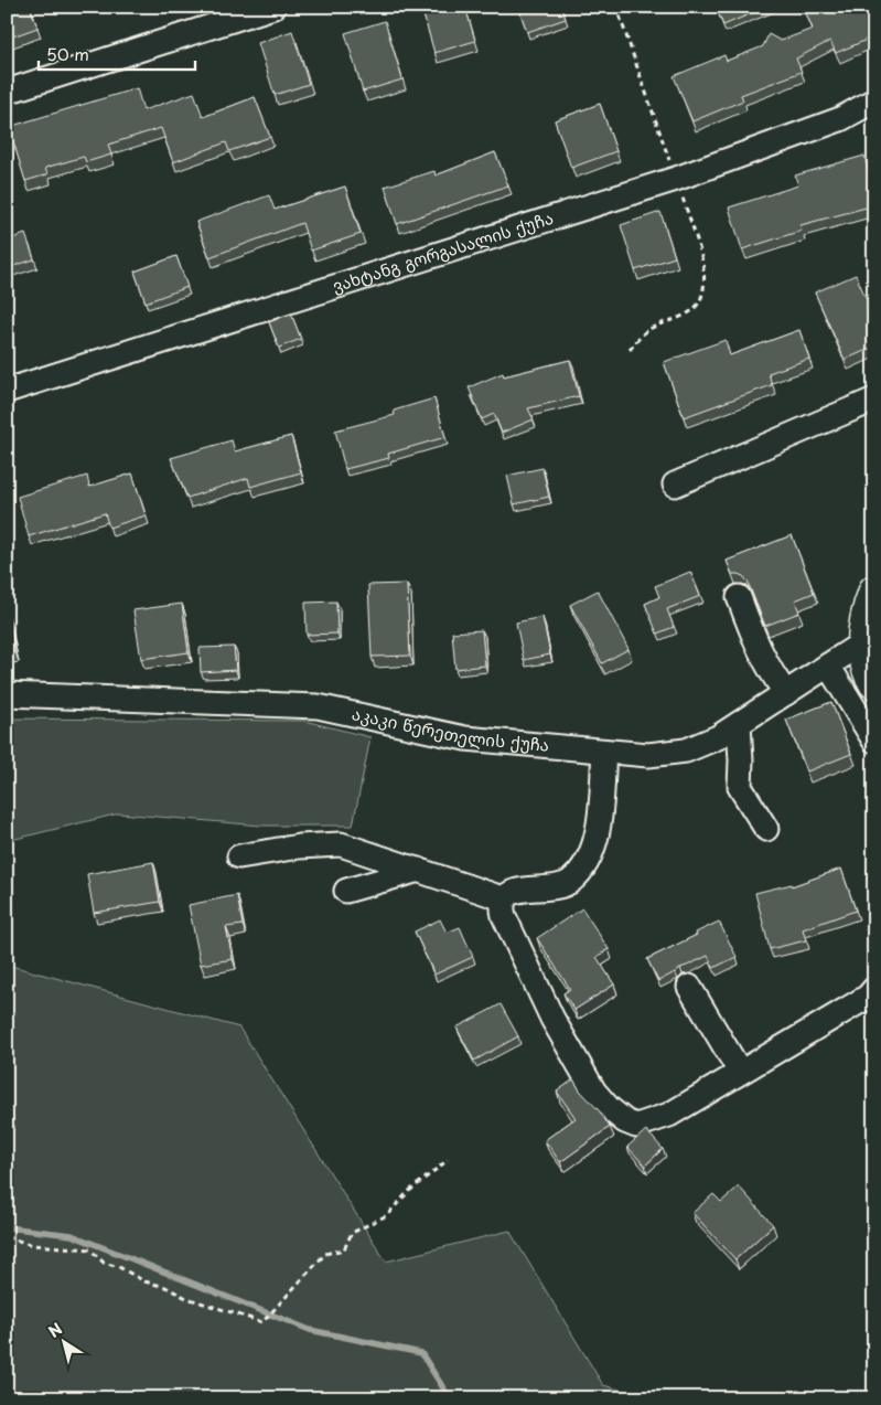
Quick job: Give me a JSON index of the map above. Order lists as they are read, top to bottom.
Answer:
{
  "streets": {
    "street": ["ვახტანგ გორგასალის ქუჩა", "აკაკი წერეთელის ქუჩა"]
  },
  "scale_bar": "50 m",
  "north": "top left"
}
